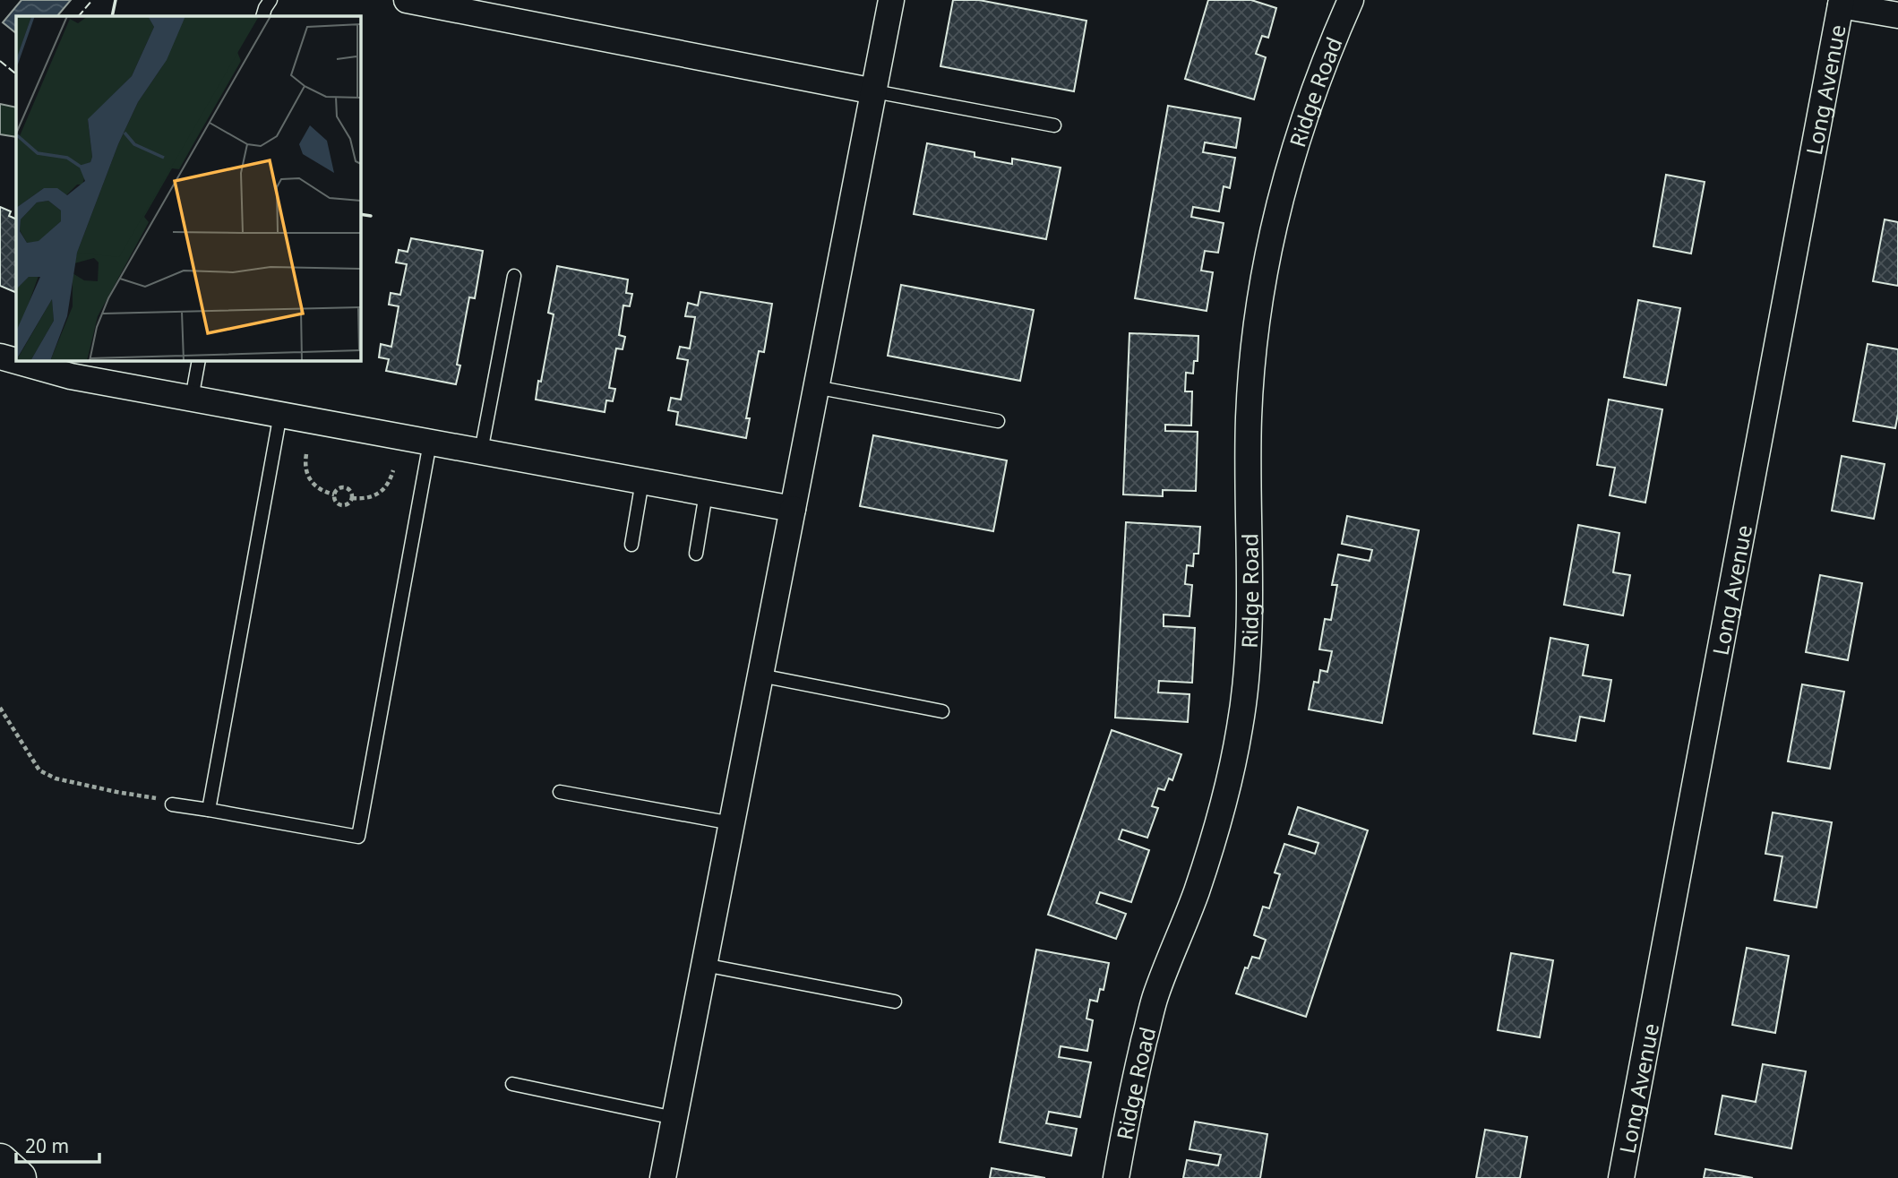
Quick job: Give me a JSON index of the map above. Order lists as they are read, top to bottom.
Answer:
{
  "streets": {
    "street": ["Long Avenue", "Ridge Road"]
  },
  "scale_bar": "20 m"
}
